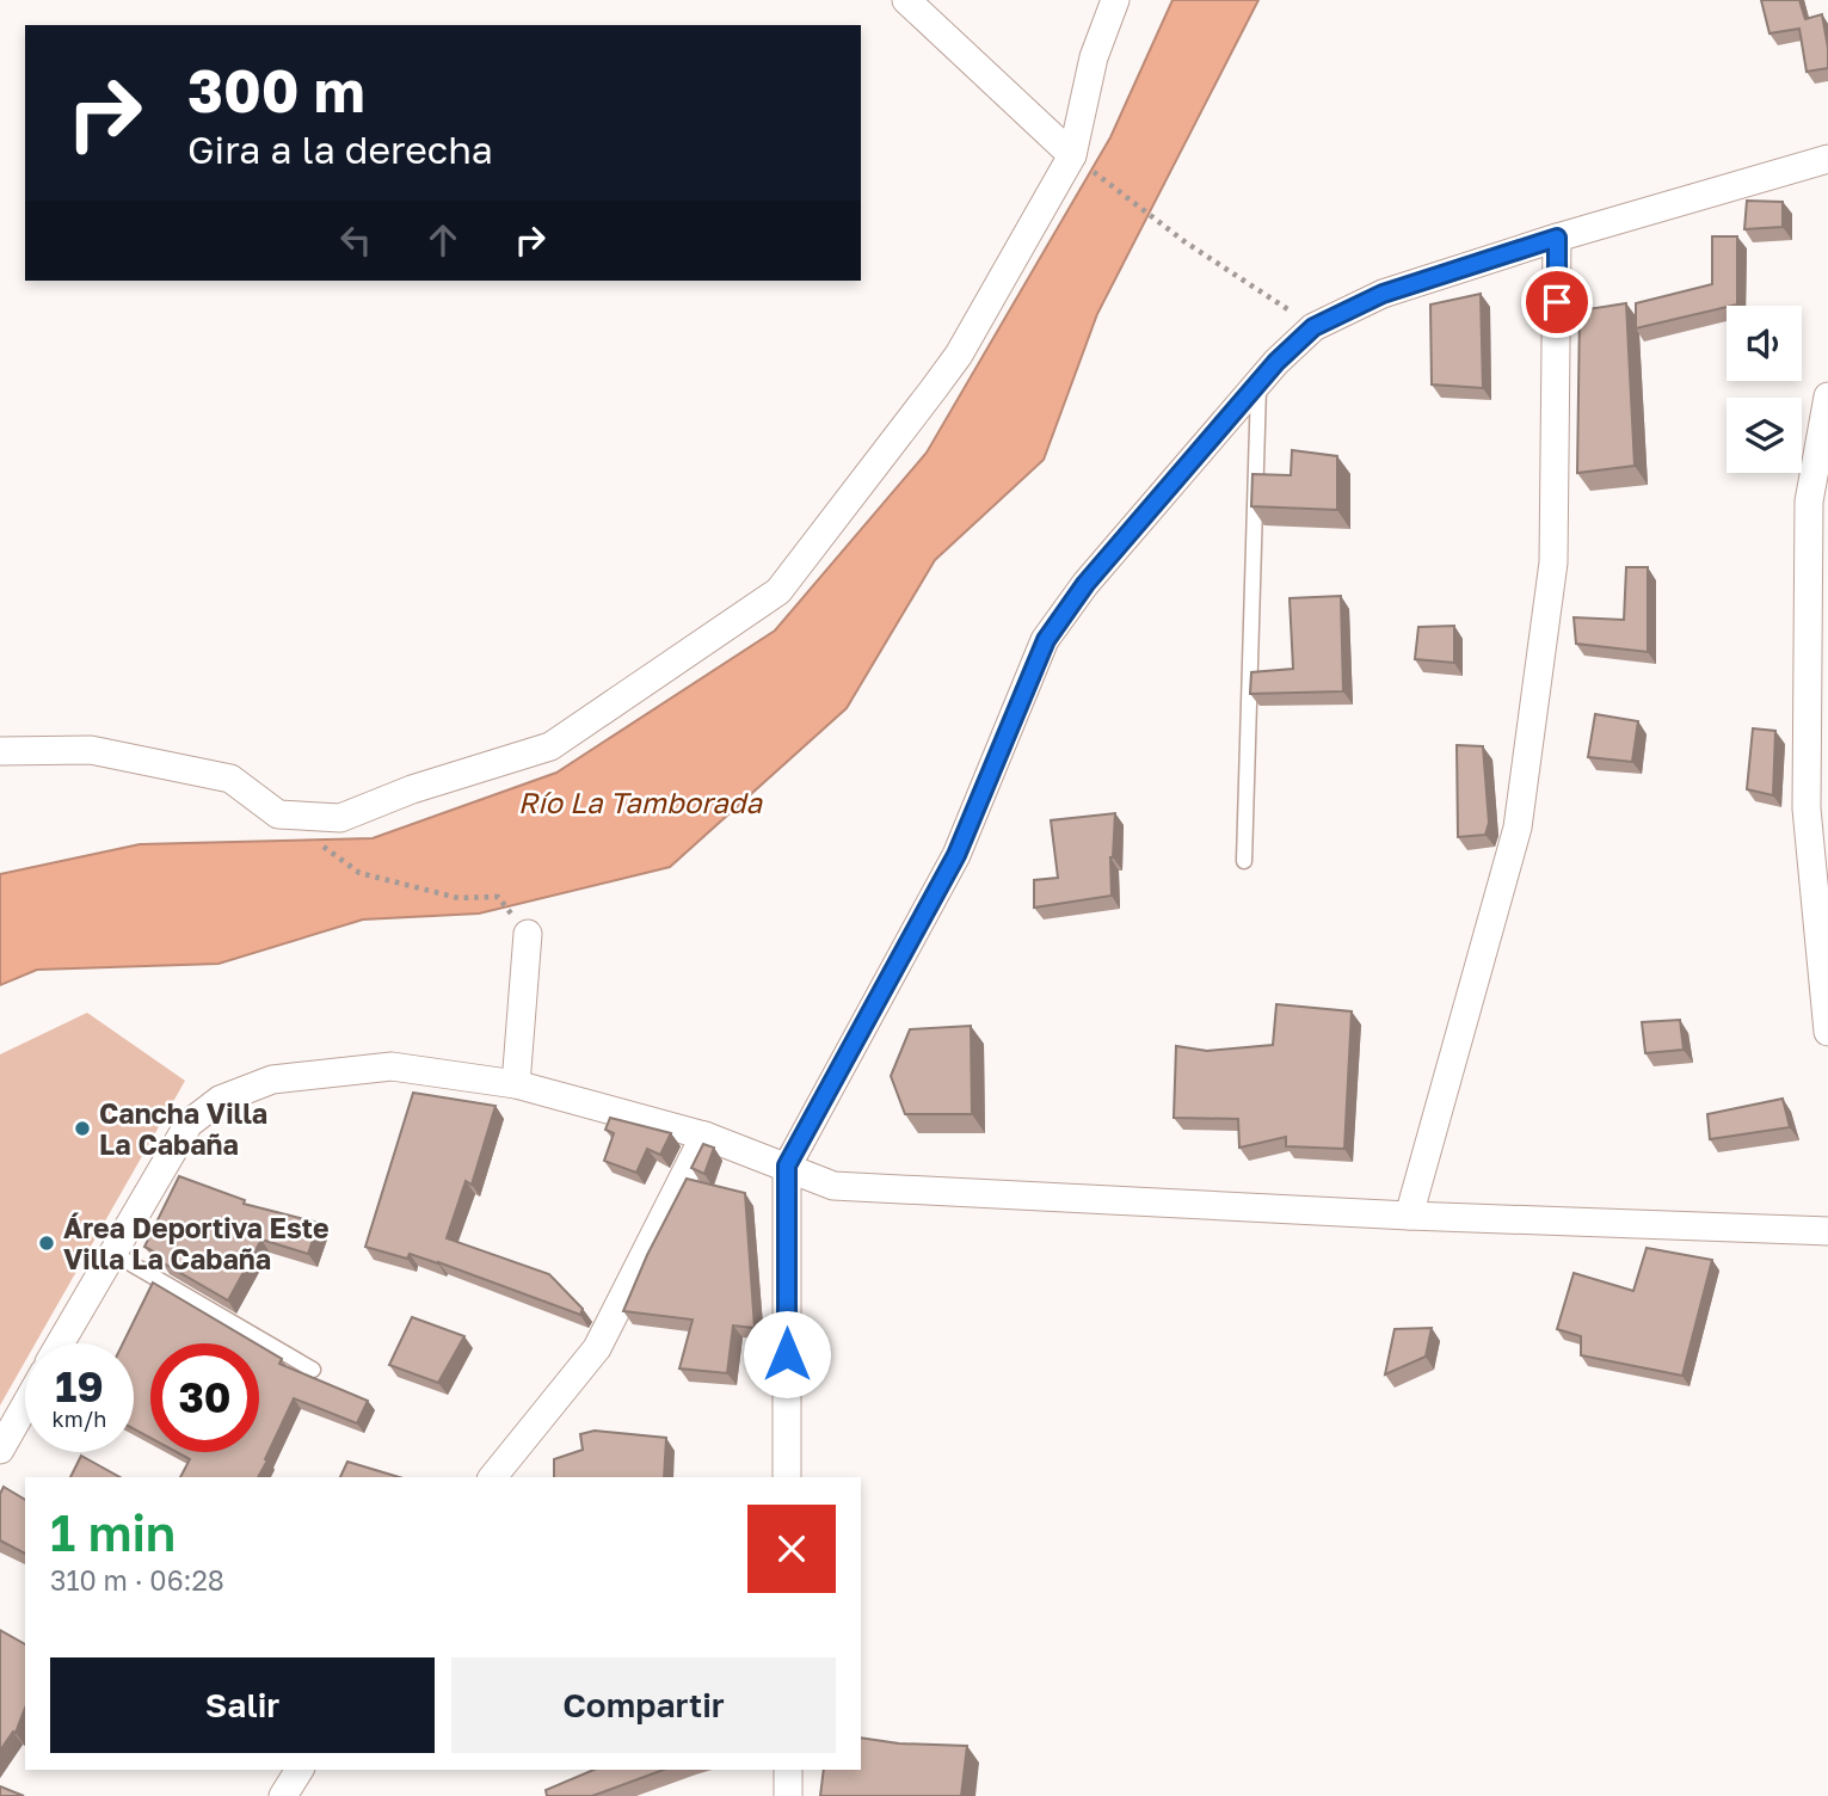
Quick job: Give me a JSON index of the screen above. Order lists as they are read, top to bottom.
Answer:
{
  "water": ["Río La Tamborada"],
  "places": ["Cancha Villa La Cabaña", "Área Deportiva Este Villa La Cabaña"],
  "page": {
    "turn": ["300 m", "Gira a la derecha"],
    "speed": "19 km/h",
    "limit": "30",
    "heading": ["1 min", "310 m · 06:28"],
    "buttons": ["Salir", "Compartir"]
  }
}
